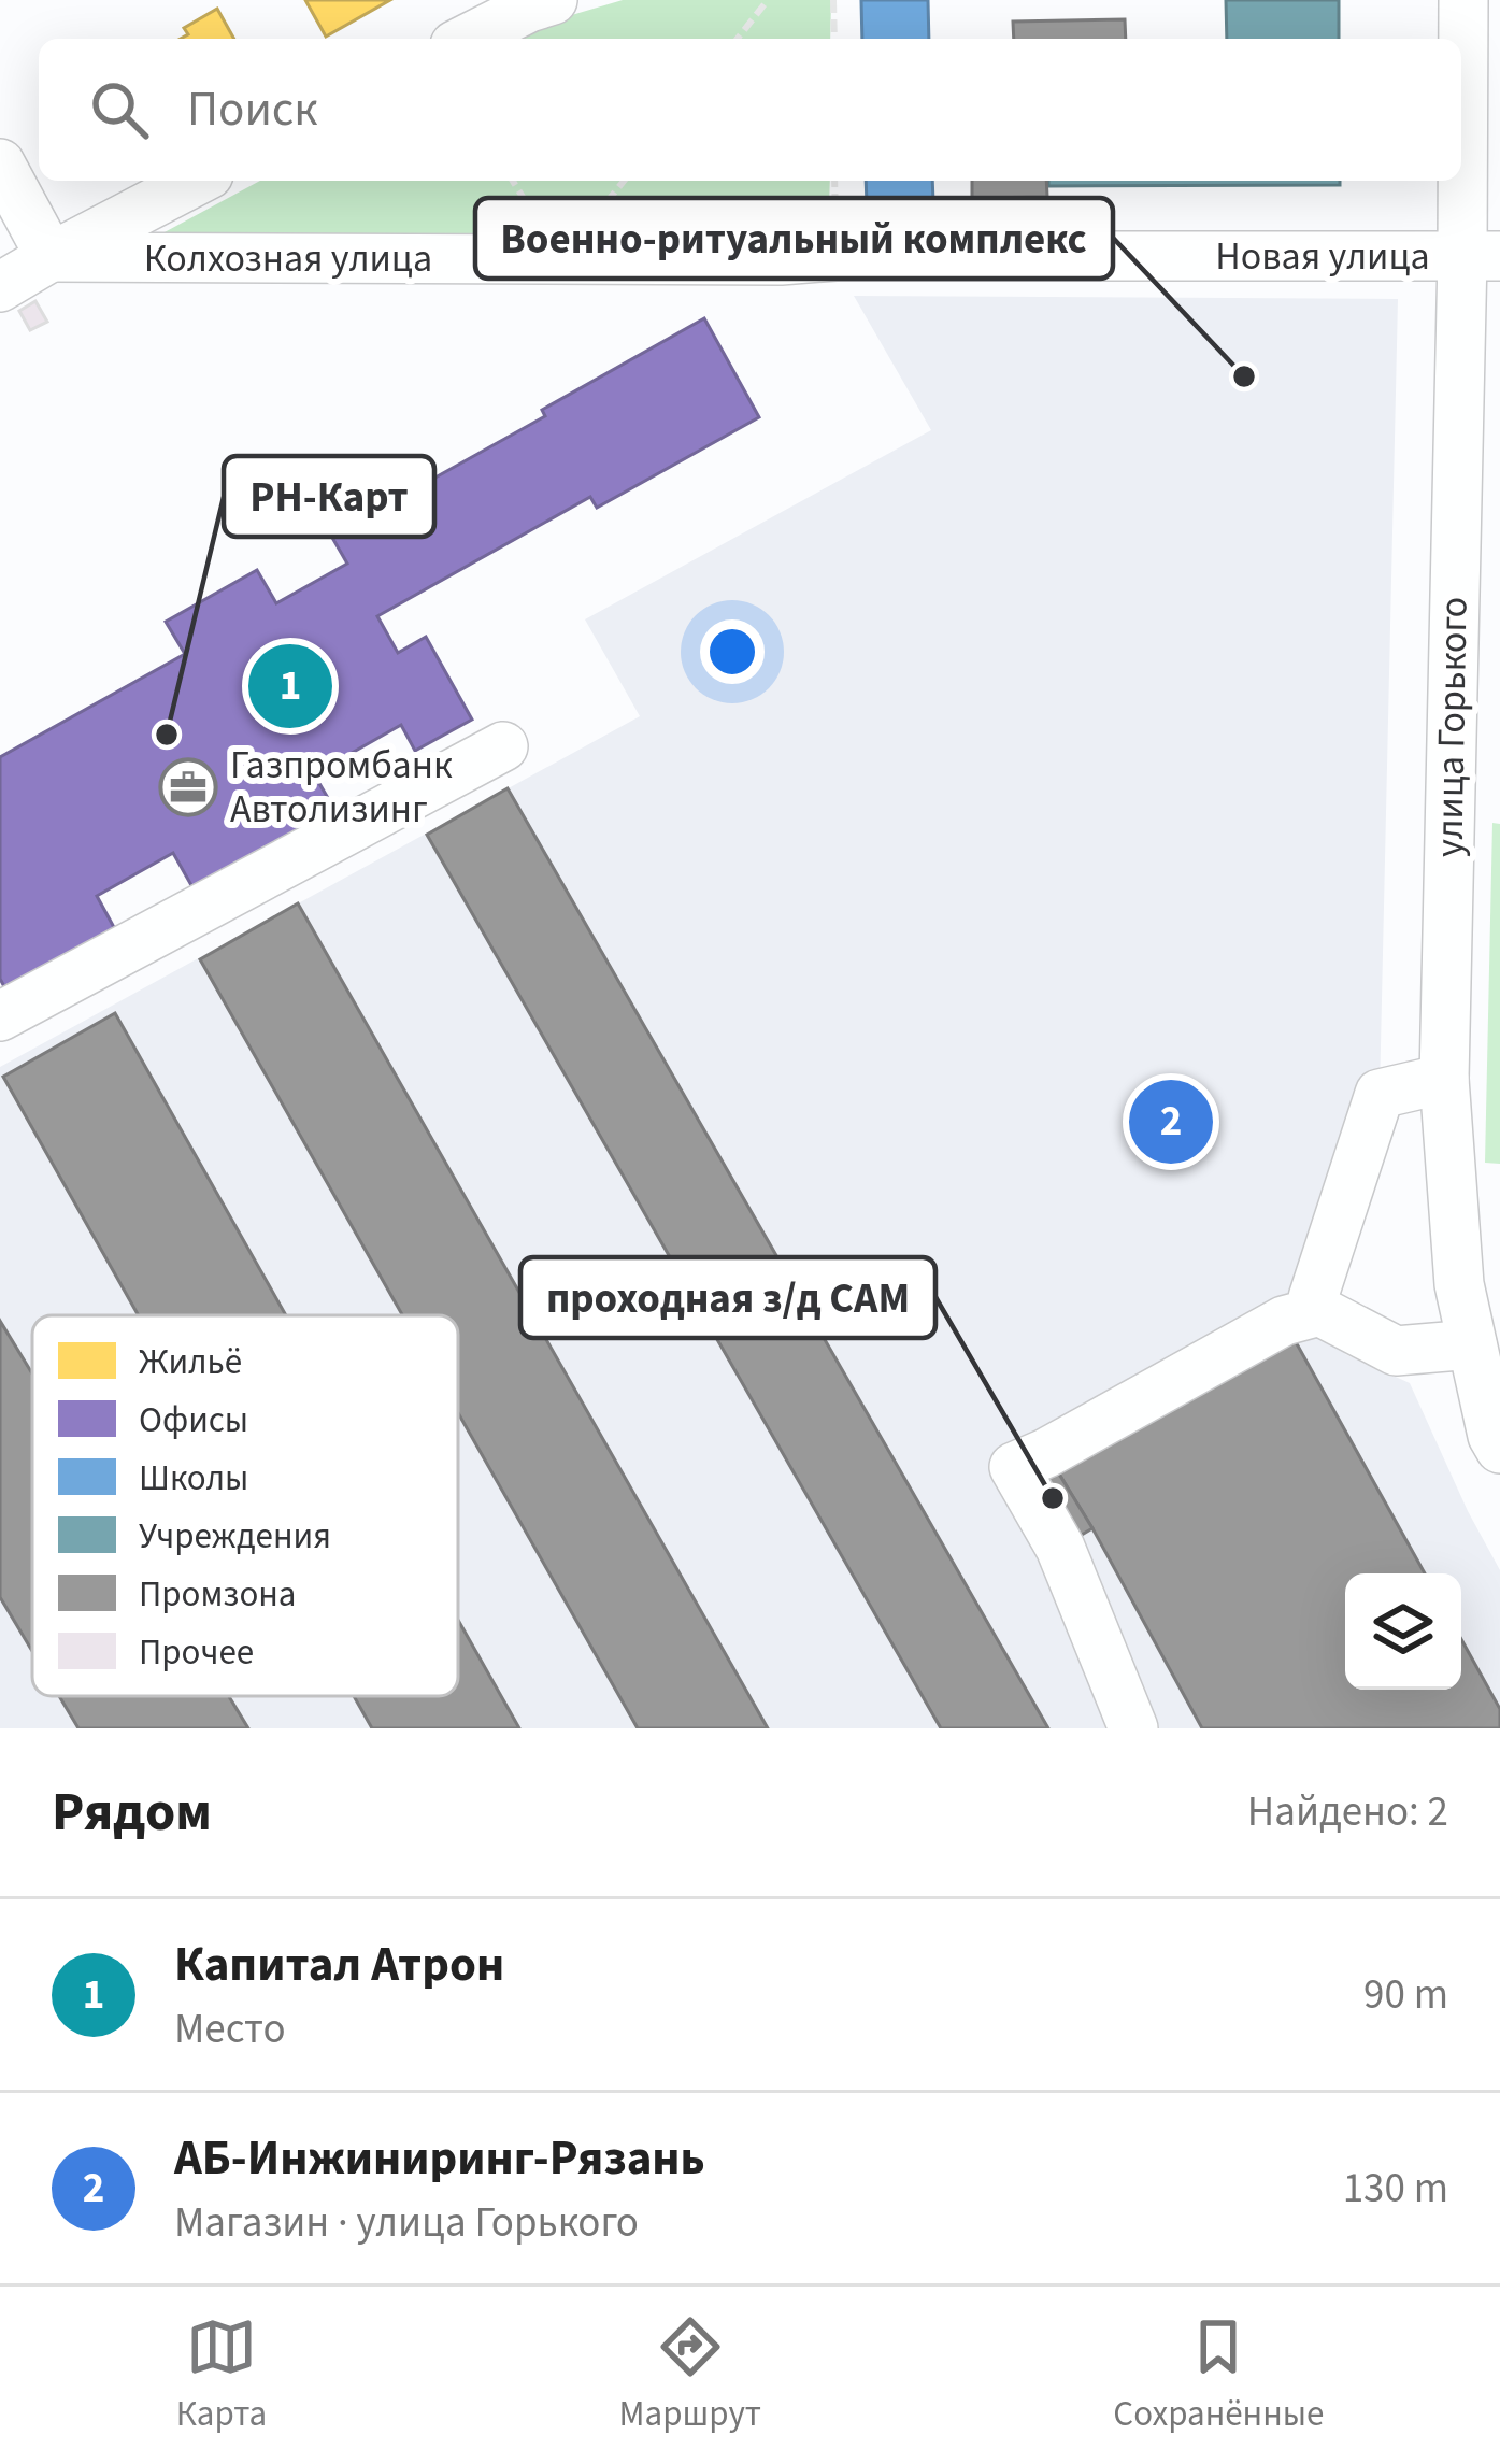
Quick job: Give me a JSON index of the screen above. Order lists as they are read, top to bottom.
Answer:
{
  "streets": {
    "street": ["Новая улица", "Колхозная улица", "улица Горького"]
  },
  "crossings": [
    ["Новая улица", "Колхозная улица"],
    ["Новая улица", "улица Горького"]
  ],
  "places": {
    "other": ["Военно-ритуальный комплекс", "РН-Карт", "проходная з/д САМ"],
    "office": ["Газпромбанк Автолизинг"]
  },
  "legend": [
    "Жильё",
    "Офисы",
    "Школы",
    "Учреждения",
    "Промзона",
    "Прочее"
  ],
  "page": {
    "search": "Поиск",
    "pins": ["1", "2"],
    "heading": ["Рядом", "Найдено: 2"],
    "list": [
      {
        "mark": "1",
        "name": "Капитал Атрон",
        "note": "Место",
        "value": "90 m"
      },
      {
        "mark": "2",
        "name": "АБ-Инжиниринг-Рязань",
        "note": "Магазин · улица Горького",
        "value": "130 m"
      }
    ],
    "nav": ["Карта", "Маршрут", "Сохранённые"]
  }
}
